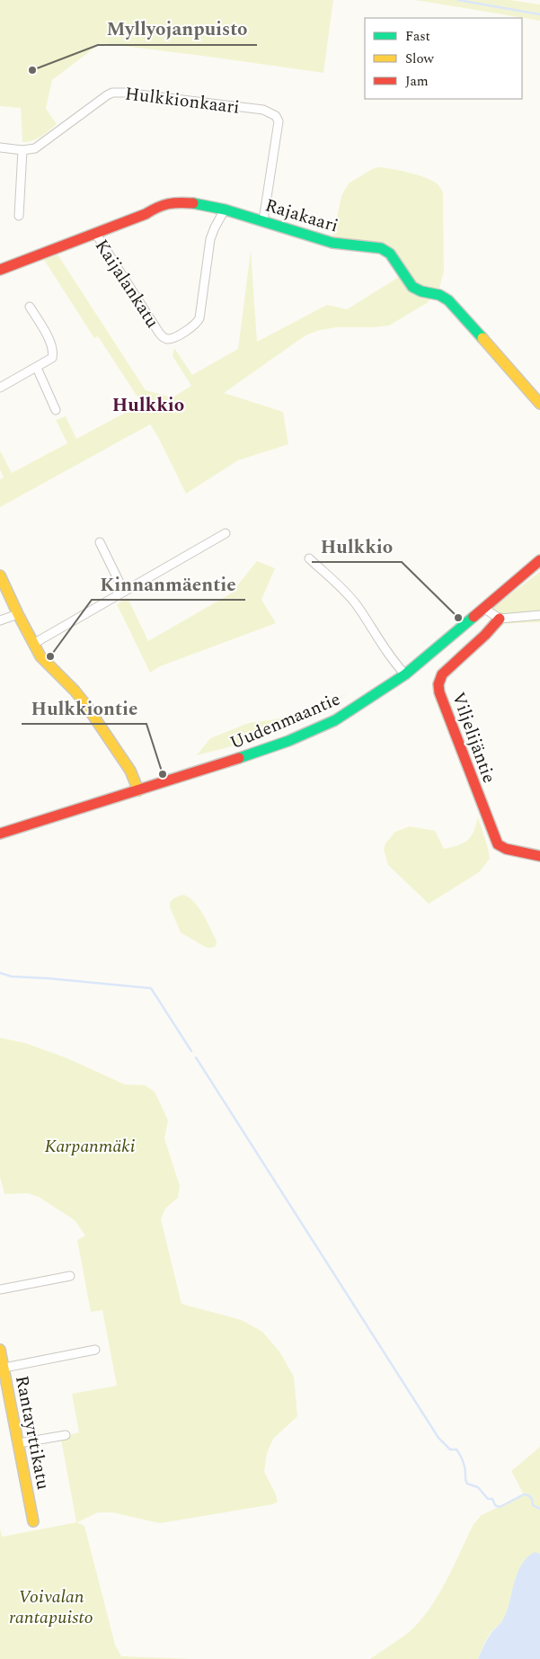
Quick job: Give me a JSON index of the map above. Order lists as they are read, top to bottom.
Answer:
{
  "streets": {
    "street": [
      "Hulkkionkaari",
      "Rajakaari",
      "Kaijalankatu",
      "Uudenmaantie",
      "Viljelijäntie",
      "Rantayrttikatu"
    ]
  },
  "crossings": [
    ["Hulkkionkaari", "Rajakaari"],
    ["Rajakaari", "Kaijalankatu"]
  ],
  "districts": ["Hulkkio"],
  "parks": ["Karpanmäki", "Voivalan rantapuisto"],
  "places": [
    "Myllyojanpuisto",
    "Hulkkio",
    "Kinnanmäentie",
    "Hulkkiontie"
  ],
  "legend": ["Fast", "Slow", "Jam"]
}
